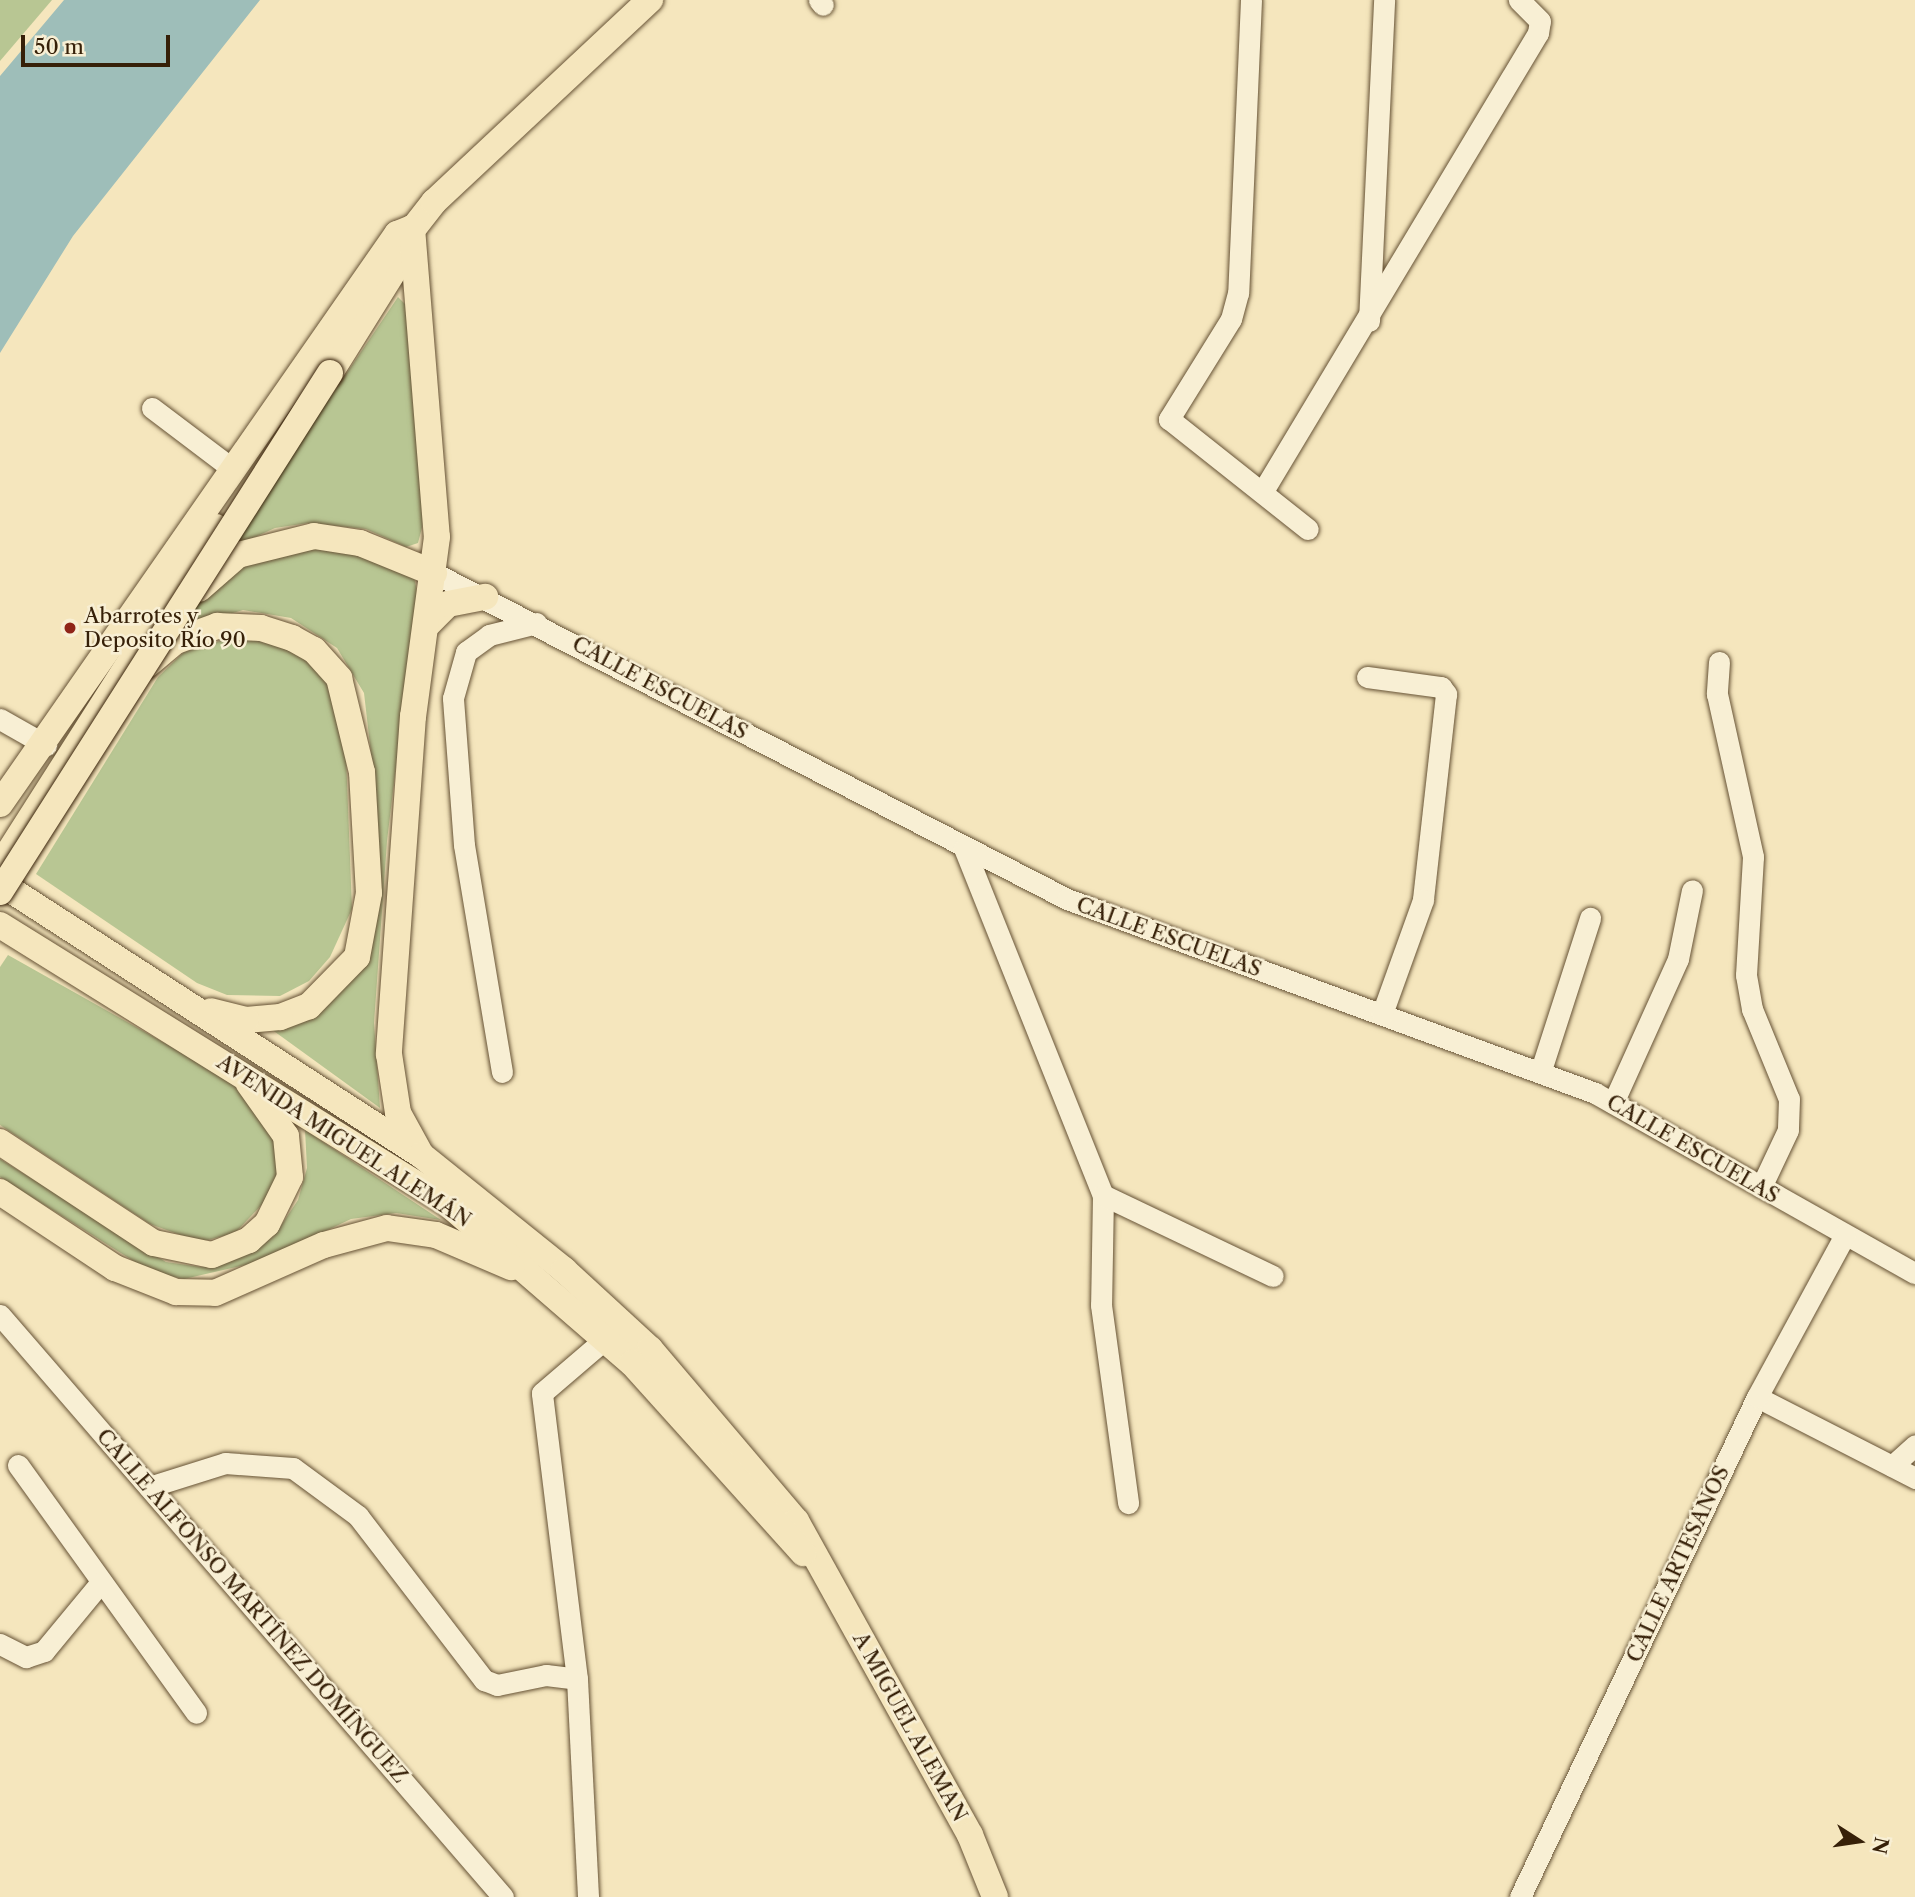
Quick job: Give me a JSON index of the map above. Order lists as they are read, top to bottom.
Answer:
{
  "streets": {
    "main road": ["AVENIDA MIGUEL ALEMÁN", "A MIGUEL ALEMAN"],
    "street": ["CALLE ESCUELAS", "CALLE ARTESANOS", "CALLE ALFONSO MARTÍNEZ DOMÍNGUEZ"]
  },
  "crossings": [
    ["CALLE ESCUELAS", "CALLE ARTESANOS"],
    ["AVENIDA MIGUEL ALEMÁN", "A MIGUEL ALEMAN"]
  ],
  "places": ["Abarrotes y Deposito Río 90"],
  "scale_bar": "50 m",
  "north": "right"
}
